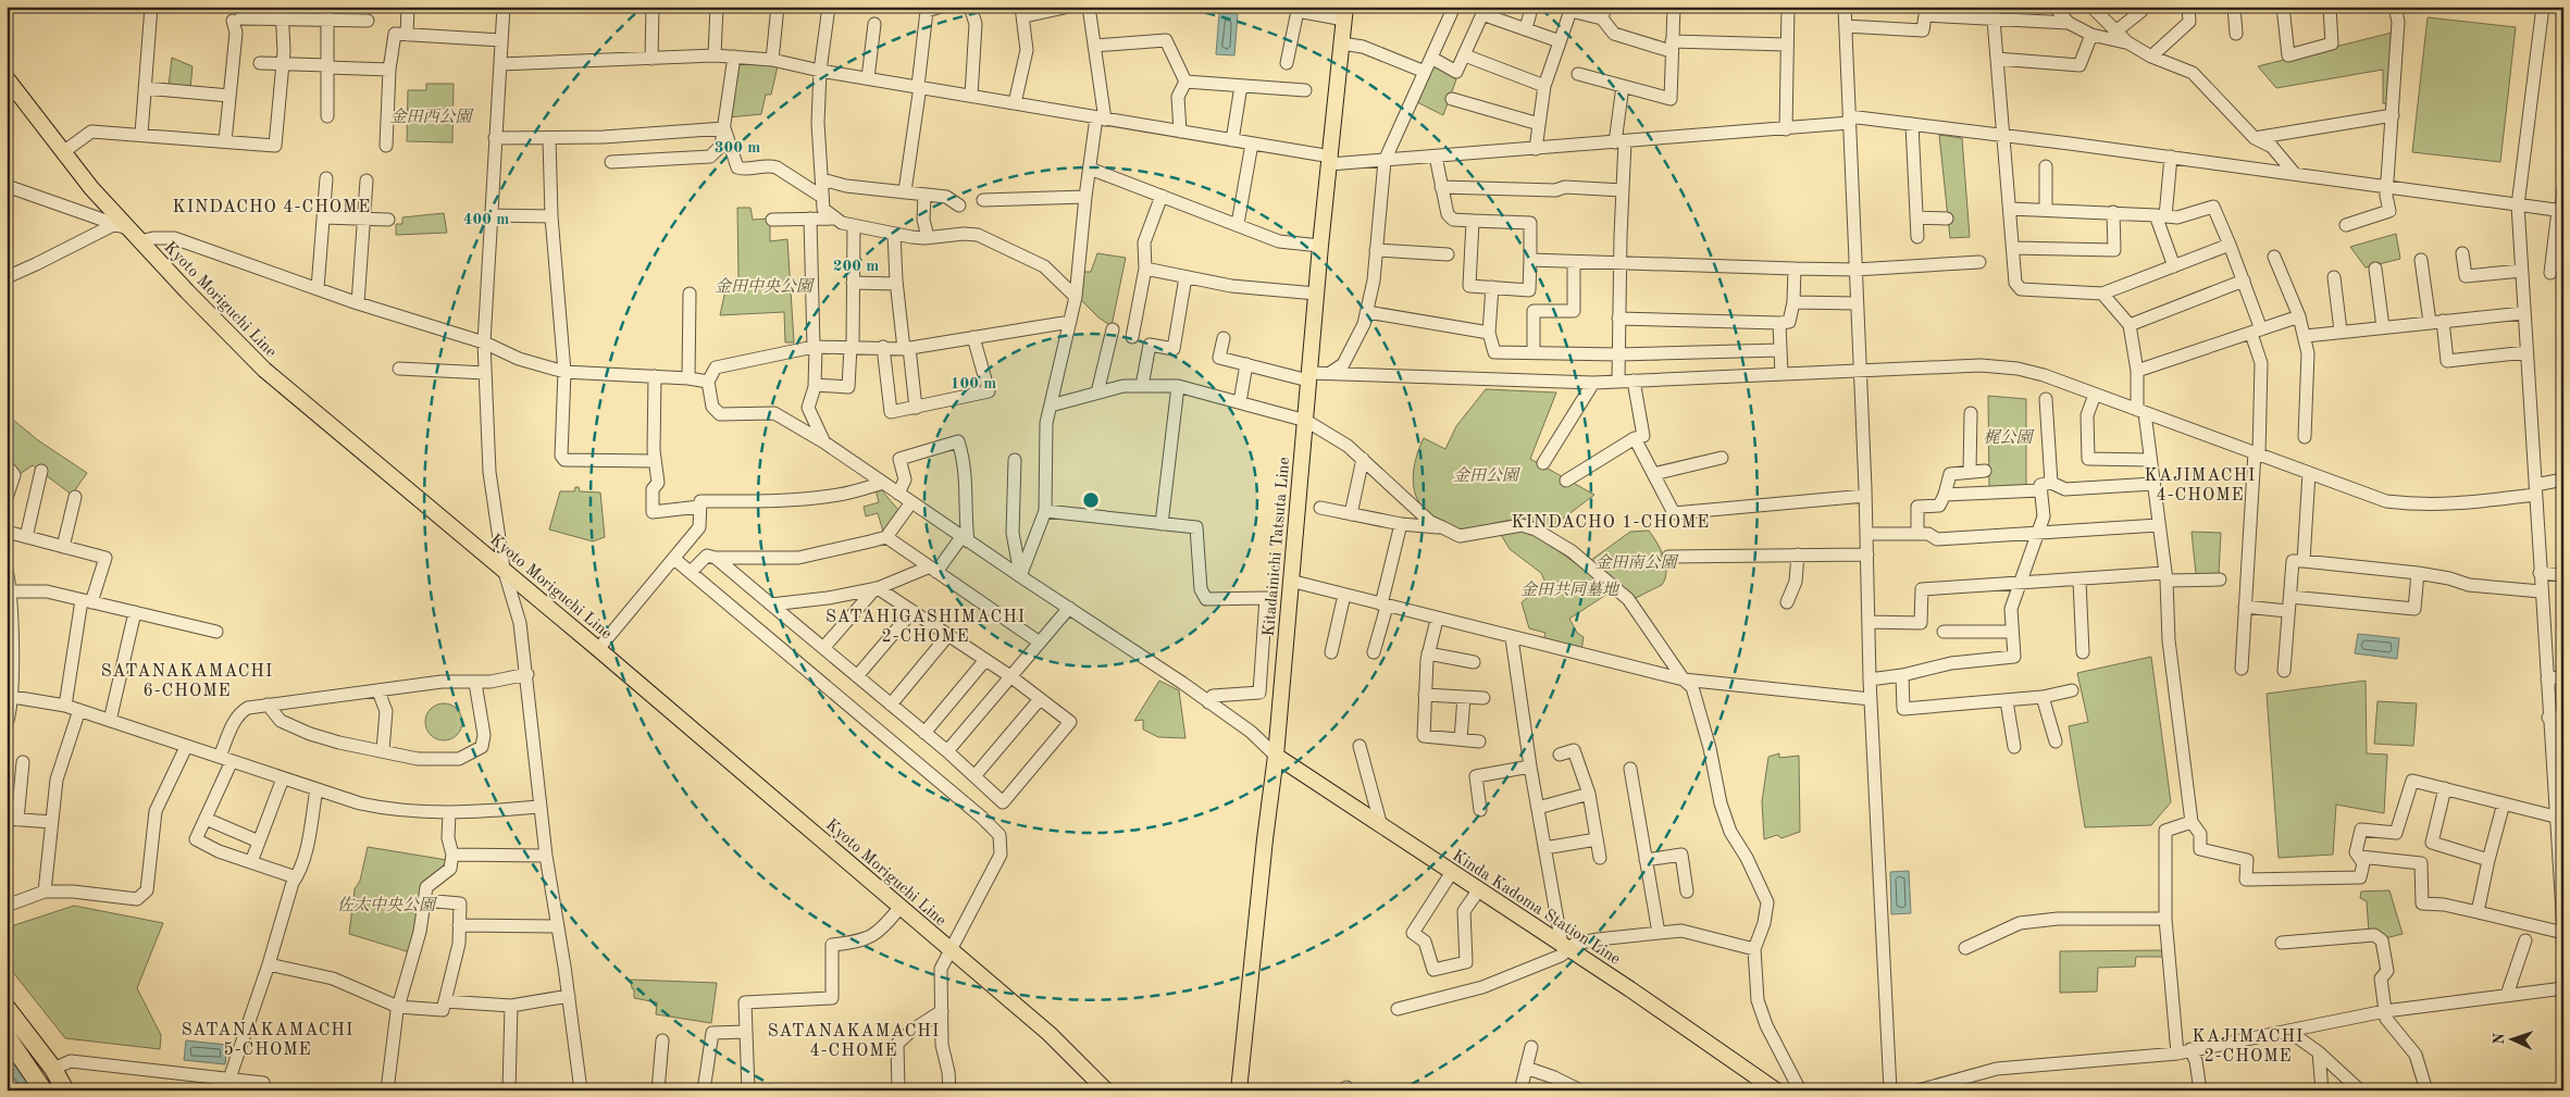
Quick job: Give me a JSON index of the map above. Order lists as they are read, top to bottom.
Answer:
{
  "streets": {
    "main road": ["Kyoto Moriguchi Line", "Kitadainichi Tatsuta Line", "Kinda Kadoma Station Line"]
  },
  "crossings": [
    ["Kitadainichi Tatsuta Line", "Kinda Kadoma Station Line"]
  ],
  "districts": [
    "KINDACHO 4-CHOME",
    "KAJIMACHI 4-CHOME",
    "KINDACHO 1-CHOME",
    "SATAHIGASHIMACHI 2-CHOME",
    "SATANAKAMACHI 6-CHOME",
    "SATANAKAMACHI 5-CHOME",
    "SATANAKAMACHI 4-CHOME",
    "KAJIMACHI 2-CHOME"
  ],
  "parks": [
    "金田西公園",
    "金田中央公園",
    "梶公園",
    "金田公園",
    "金田南公園",
    "金田共同墓地",
    "佐太中央公園"
  ],
  "north": "left",
  "rings": [
    "300 m",
    "400 m",
    "200 m",
    "100 m"
  ]
}
